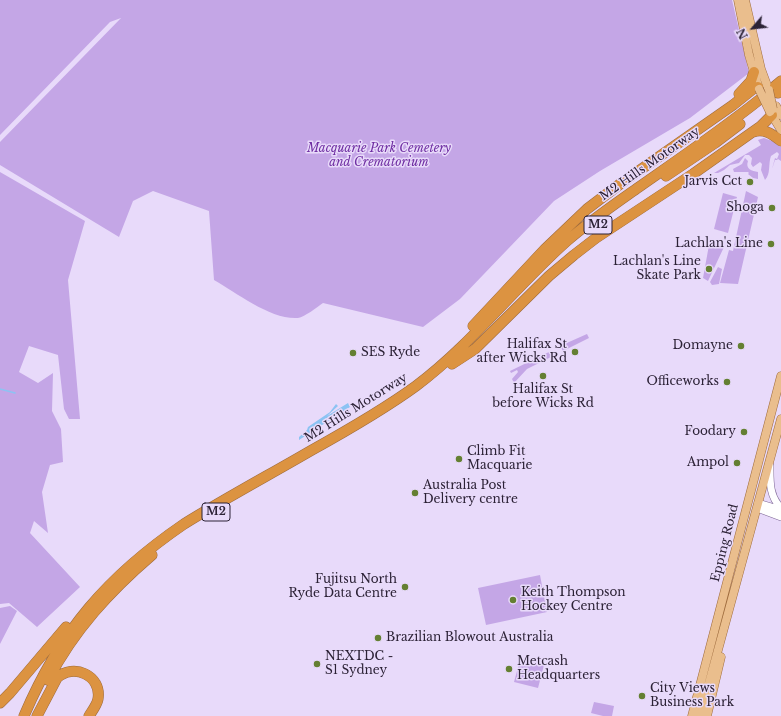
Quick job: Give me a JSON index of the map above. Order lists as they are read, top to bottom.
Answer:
{
  "streets": {
    "highway": ["M2 Hills Motorway", "M2"],
    "main road": ["Epping Road"]
  },
  "crossings": [
    ["M2 Hills Motorway", "M2"]
  ],
  "parks": ["Macquarie Park Cemetery and Crematorium"],
  "places": [
    "Jarvis Cct",
    "Shoga",
    "Lachlan's Line",
    "Lachlan's Line Skate Park",
    "Domayne",
    "Halifax St after Wicks Rd",
    "SES Ryde",
    "Halifax St before Wicks Rd",
    "Officeworks",
    "Foodary",
    "Climb Fit Macquarie",
    "Ampol",
    "Australia Post Delivery centre",
    "Fujitsu North Ryde Data Centre",
    "Keith Thompson Hockey Centre",
    "Brazilian Blowout Australia",
    "NEXTDC - S1 Sydney",
    "Metcash Headquarters",
    "City Views Business Park"
  ],
  "north": "bottom left"
}
